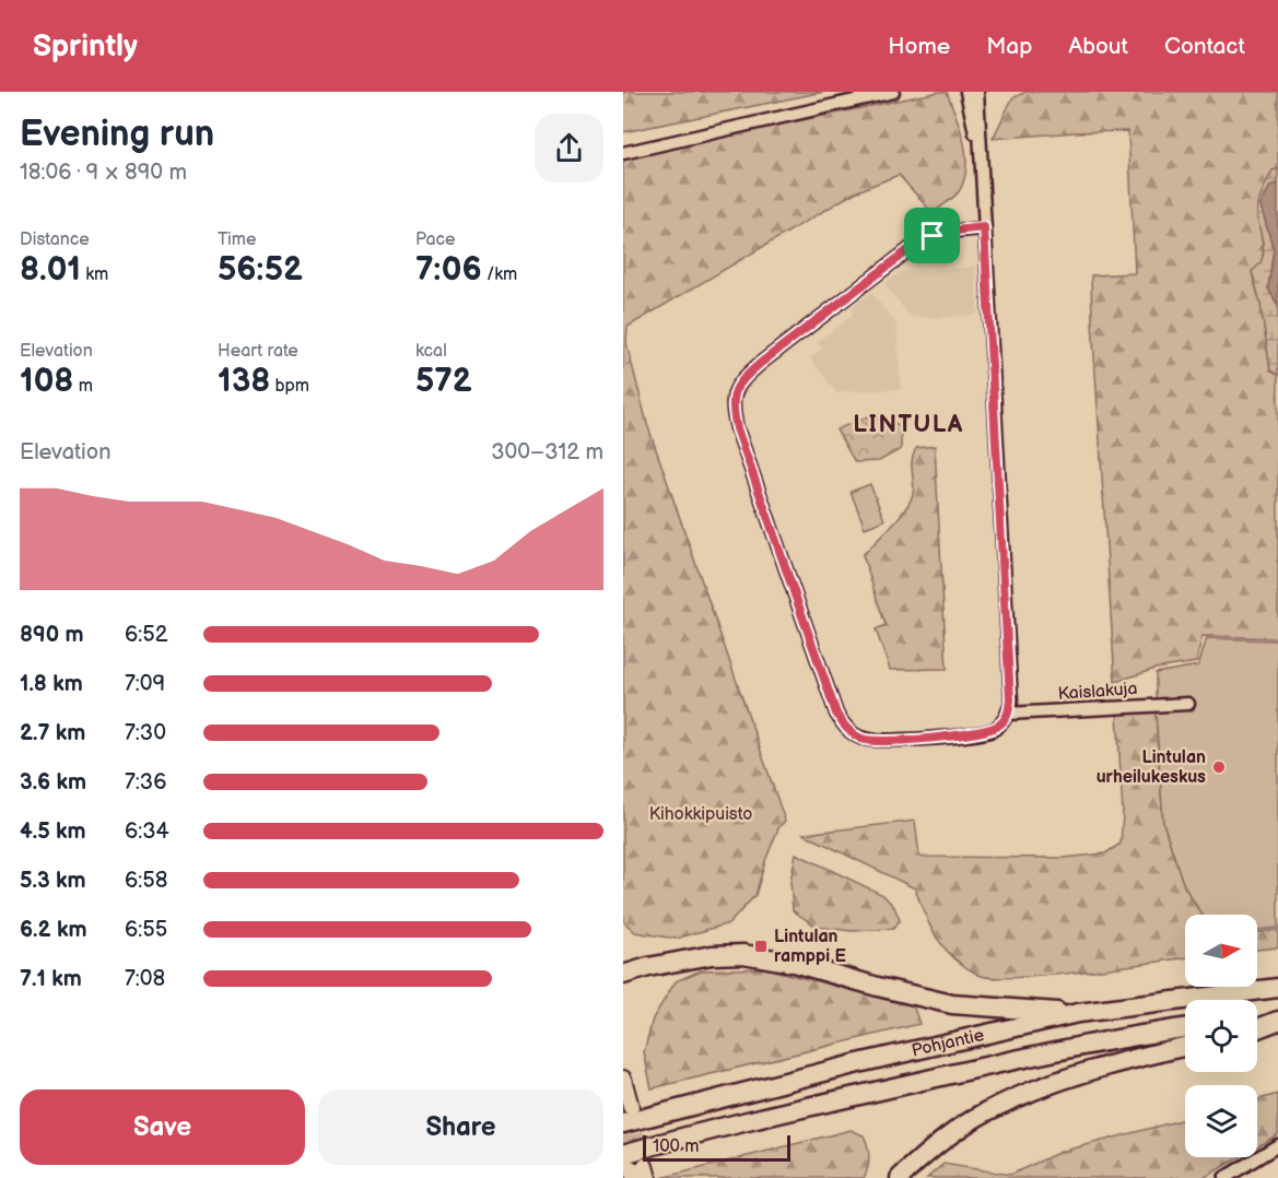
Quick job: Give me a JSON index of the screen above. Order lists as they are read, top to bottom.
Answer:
{
  "streets": {
    "highway": ["Pohjantie"],
    "street": ["Kaislakuja"]
  },
  "districts": ["LINTULA"],
  "parks": ["Kihokkipuisto"],
  "places": {
    "other": ["Lintulan urheilukeskus"],
    "transit": ["Lintulan ramppi E"]
  },
  "scale_bar": "100 m",
  "north": "right",
  "page": {
    "header": "Sprintly",
    "nav": [
      "Home",
      "Map",
      "About",
      "Contact"
    ],
    "heading": ["Evening run", "18:06 · 9 × 890 m"],
    "stats": [
      ["Distance", "8.01 km"],
      ["Time", "56:52"],
      ["Pace", "7:06 /km"],
      ["Elevation", "108 m"],
      ["Heart rate", "138 bpm"],
      ["kcal", "572"]
    ],
    "chart": ["Elevation", "300–312 m"],
    "list": [
      {
        "name": "890 m",
        "note": "6:52"
      },
      {
        "name": "1.8 km",
        "note": "7:09"
      },
      {
        "name": "2.7 km",
        "note": "7:30"
      },
      {
        "name": "3.6 km",
        "note": "7:36"
      },
      {
        "name": "4.5 km",
        "note": "6:34"
      },
      {
        "name": "5.3 km",
        "note": "6:58"
      },
      {
        "name": "6.2 km",
        "note": "6:55"
      },
      {
        "name": "7.1 km",
        "note": "7:08"
      }
    ],
    "buttons": ["Save", "Share"],
    "scale": "100 m"
  }
}
